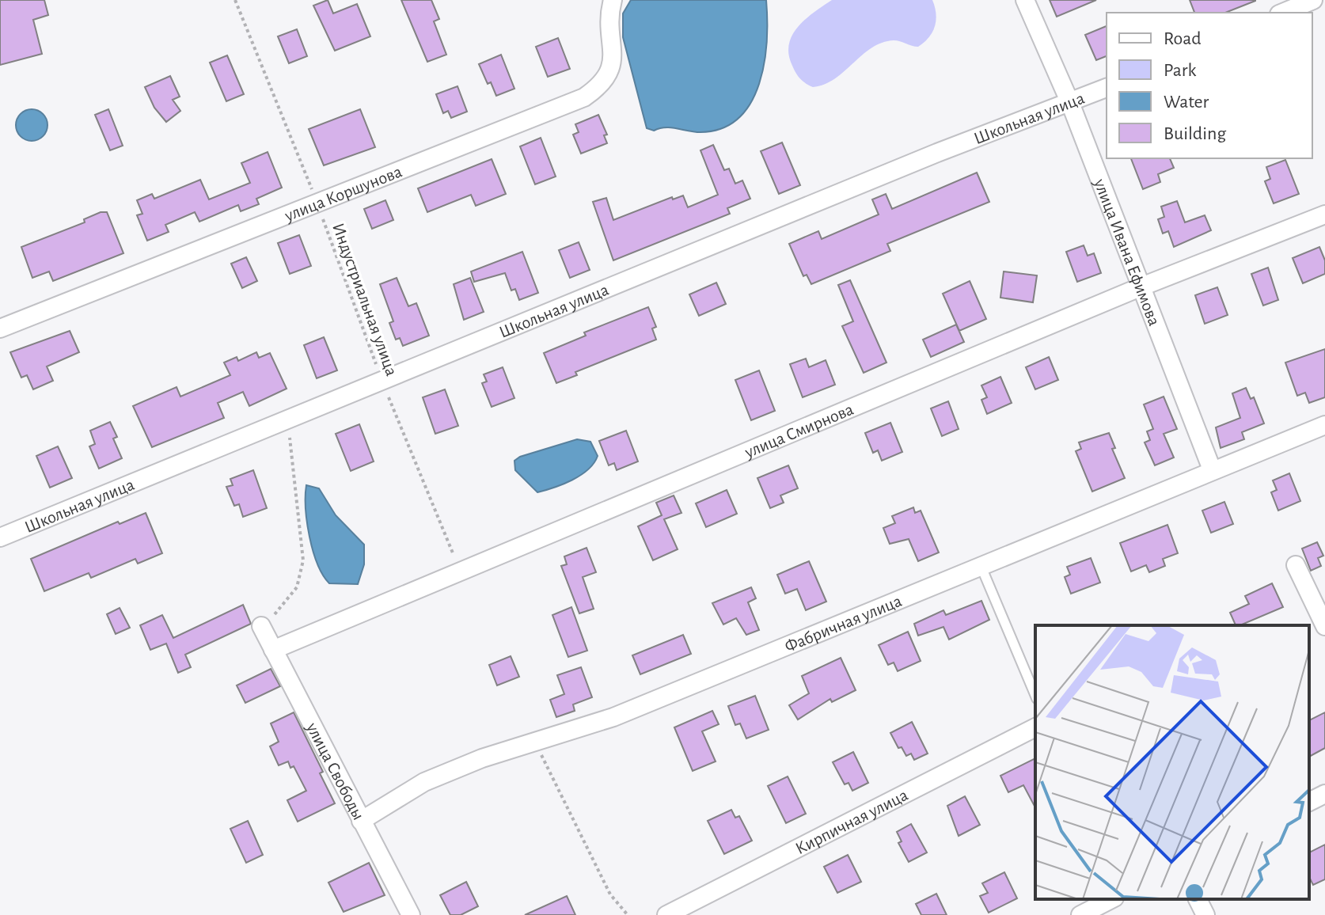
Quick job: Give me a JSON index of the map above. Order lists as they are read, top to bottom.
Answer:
{
  "streets": {
    "street": [
      "Школьная улица",
      "улица Коршунова",
      "улица Ивана Ефимова",
      "улица Смирнова",
      "Фабричная улица",
      "улица Свободы",
      "Кирпичная улица"
    ],
    "path": ["Индустриальная улица"]
  },
  "crossings": [
    ["Школьная улица", "улица Ивана Ефимова"],
    ["Школьная улица", "Индустриальная улица"],
    ["улица Коршунова", "Индустриальная улица"],
    ["улица Ивана Ефимова", "улица Смирнова"],
    ["улица Ивана Ефимова", "Фабричная улица"],
    ["Индустриальная улица", "улица Смирнова"],
    ["улица Смирнова", "улица Свободы"],
    ["Фабричная улица", "улица Свободы"]
  ],
  "legend": [
    "Road",
    "Park",
    "Water",
    "Building"
  ]
}
